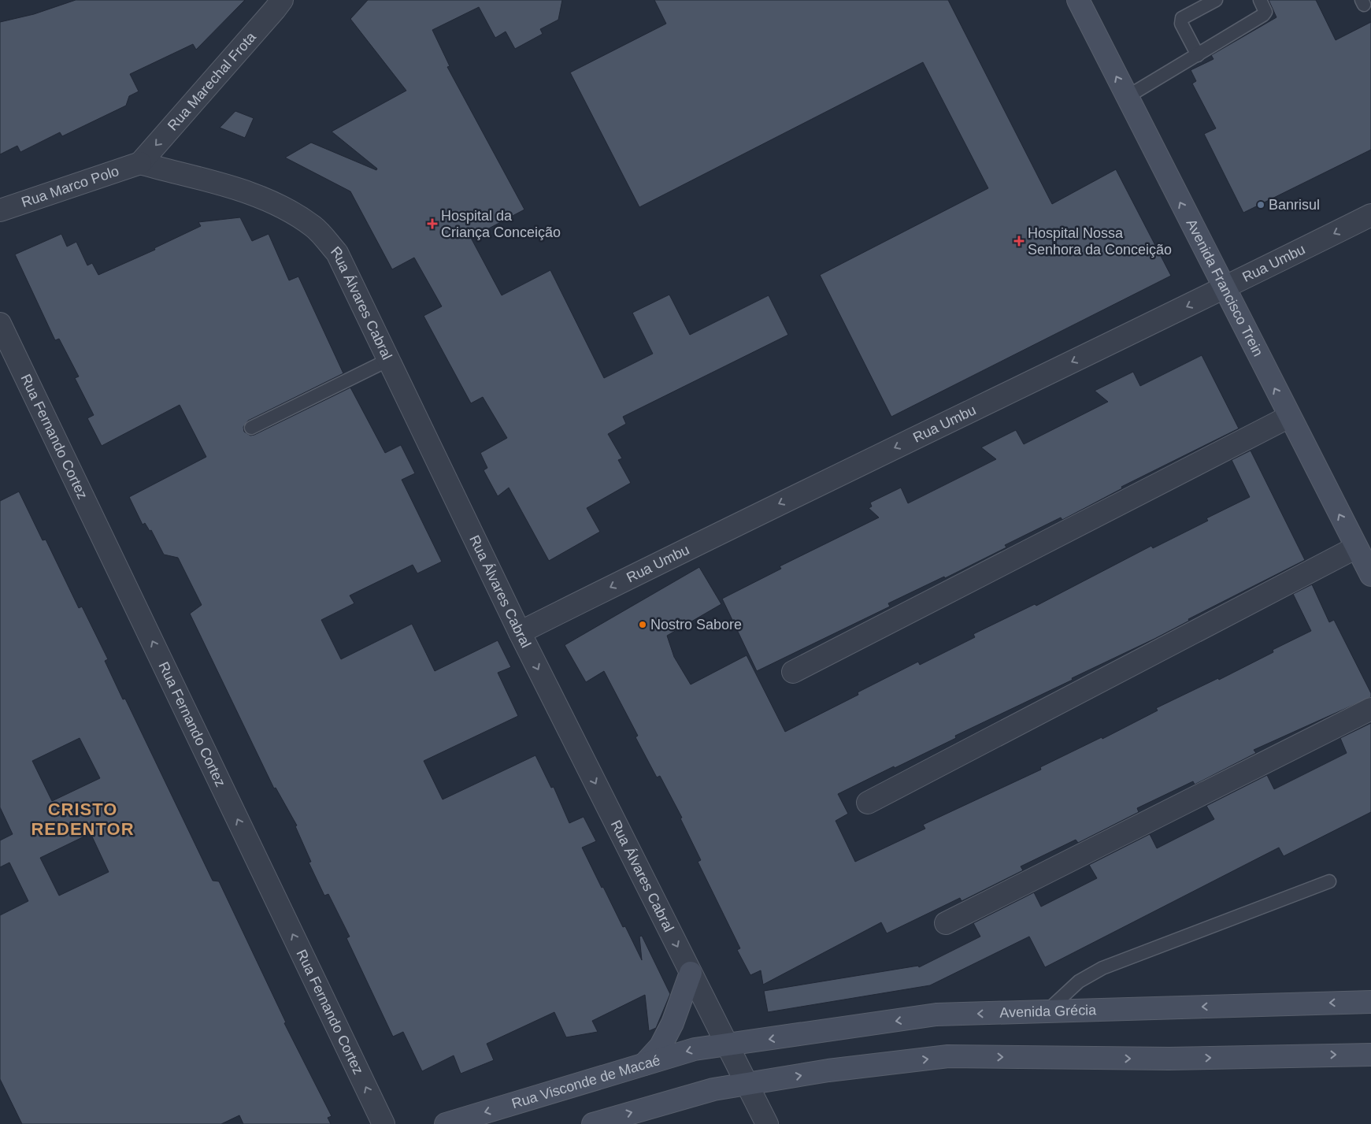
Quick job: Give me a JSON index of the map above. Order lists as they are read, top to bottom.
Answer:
{
  "streets": {
    "street": [
      "Rua Marechal Frota",
      "Rua Marco Polo",
      "Rua Umbu",
      "Avenida Francisco Trein",
      "Rua Álvares Cabral",
      "Rua Fernando Cortez",
      "Avenida Grécia",
      "Rua Visconde de Macaé"
    ]
  },
  "crossings": [
    ["Rua Marechal Frota", "Rua Marco Polo"],
    ["Rua Marechal Frota", "Rua Álvares Cabral"],
    ["Rua Marco Polo", "Rua Álvares Cabral"],
    ["Rua Umbu", "Avenida Francisco Trein"],
    ["Rua Umbu", "Rua Álvares Cabral"],
    ["Rua Álvares Cabral", "Avenida Grécia"],
    ["Rua Álvares Cabral", "Rua Visconde de Macaé"],
    ["Avenida Grécia", "Rua Visconde de Macaé"]
  ],
  "one_way": ["Rua Marechal Frota", "Avenida Francisco Trein", "Rua Fernando Cortez"],
  "districts": ["CRISTO REDENTOR"],
  "places": {
    "other": ["Banrisul", "Nostro Sabore"],
    "health": ["Hospital da Criança Conceição", "Hospital Nossa Senhora da Conceição"]
  }
}
